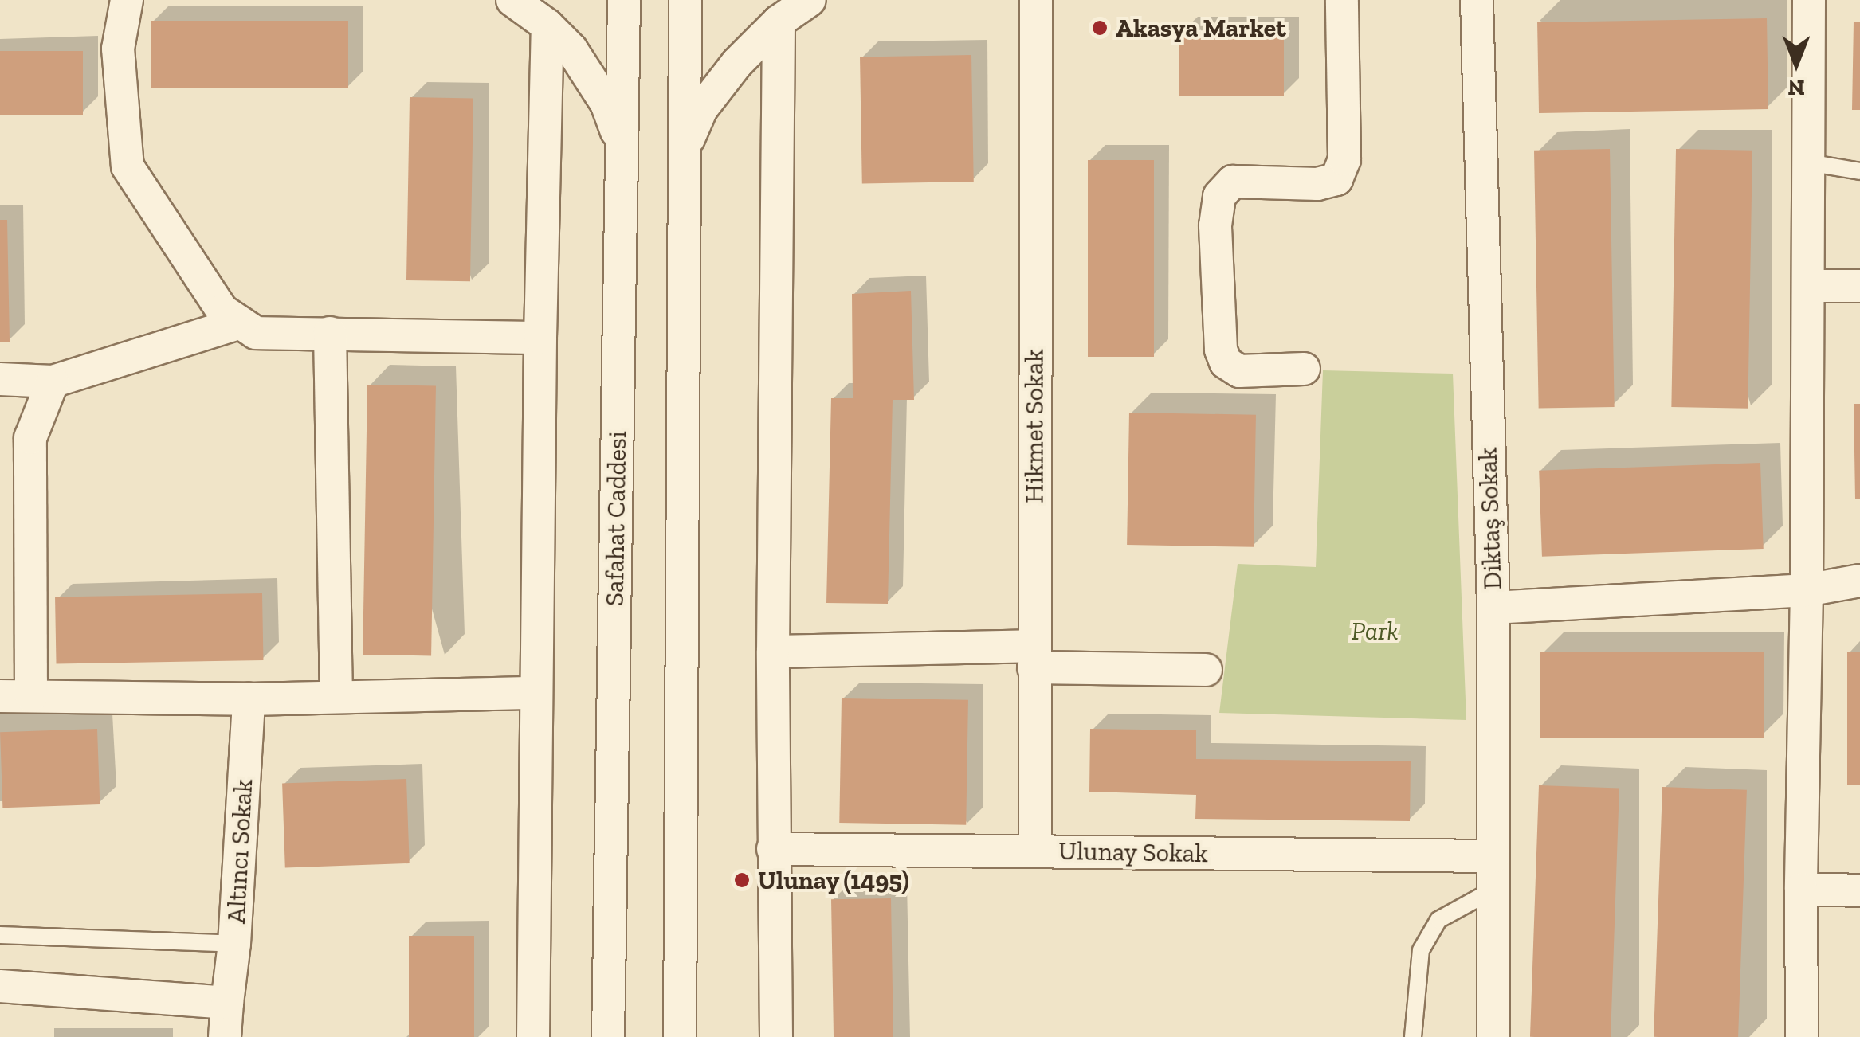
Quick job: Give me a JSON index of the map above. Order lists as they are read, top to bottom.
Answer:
{
  "streets": {
    "street": [
      "Hikmet Sokak",
      "Safahat Caddesi",
      "Diktaş Sokak",
      "Altıncı Sokak",
      "Ulunay Sokak"
    ]
  },
  "crossings": [
    ["Hikmet Sokak", "Ulunay Sokak"],
    ["Diktaş Sokak", "Ulunay Sokak"]
  ],
  "parks": ["Park"],
  "places": ["Akasya Market", "Ulunay (1495)"],
  "north": "bottom"
}
